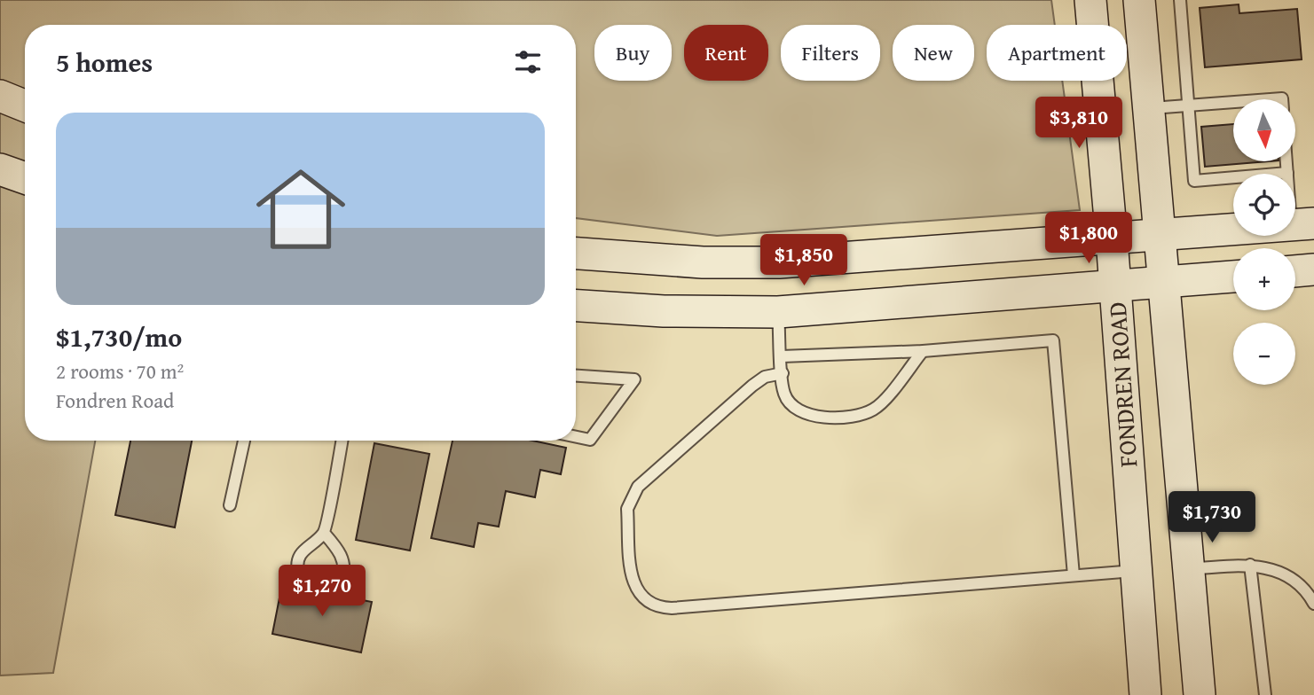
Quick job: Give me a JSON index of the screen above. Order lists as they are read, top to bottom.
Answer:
{
  "streets": {
    "main road": ["FONDREN ROAD"]
  },
  "north": "bottom",
  "page": {
    "chip": [
      "Buy",
      "Rent",
      "Filters",
      "New",
      "Apartment"
    ],
    "heading": "5 homes",
    "price": [
      "$3,810",
      "$1,800",
      "$1,850",
      "$1,730",
      "$1,270"
    ],
    "map_buttons": ["+", "−"],
    "list": [
      {
        "name": "$1,730/mo",
        "note": "2 rooms · 70 m² · Fondren Road"
      }
    ]
  }
}
